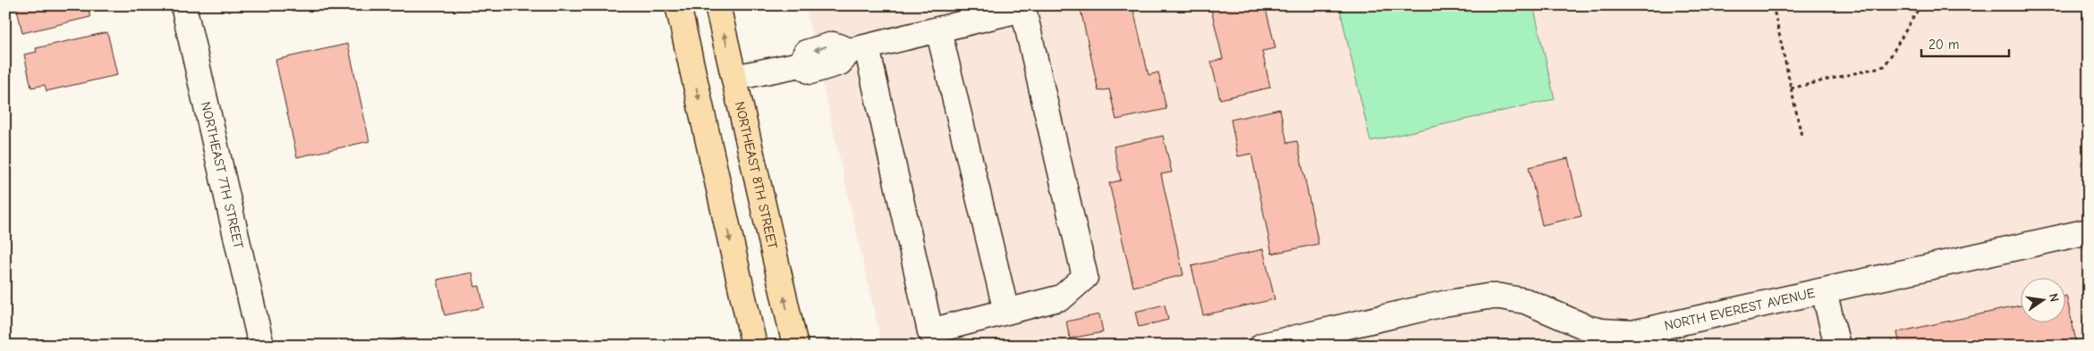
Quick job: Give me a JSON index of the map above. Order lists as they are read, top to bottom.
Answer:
{
  "streets": {
    "main road": ["NORTHEAST 8TH STREET"],
    "street": ["NORTHEAST 7TH STREET", "NORTH EVEREST AVENUE"]
  },
  "scale_bar": "20 m",
  "north": "right"
}
